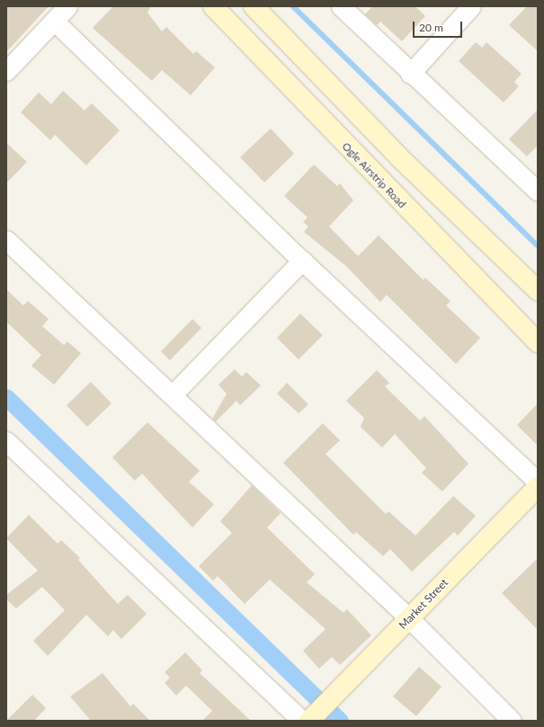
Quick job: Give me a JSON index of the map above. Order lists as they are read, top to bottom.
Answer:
{
  "streets": {
    "street": ["Ogle Airstrip Road", "Market Street"]
  },
  "scale_bar": "20 m"
}
